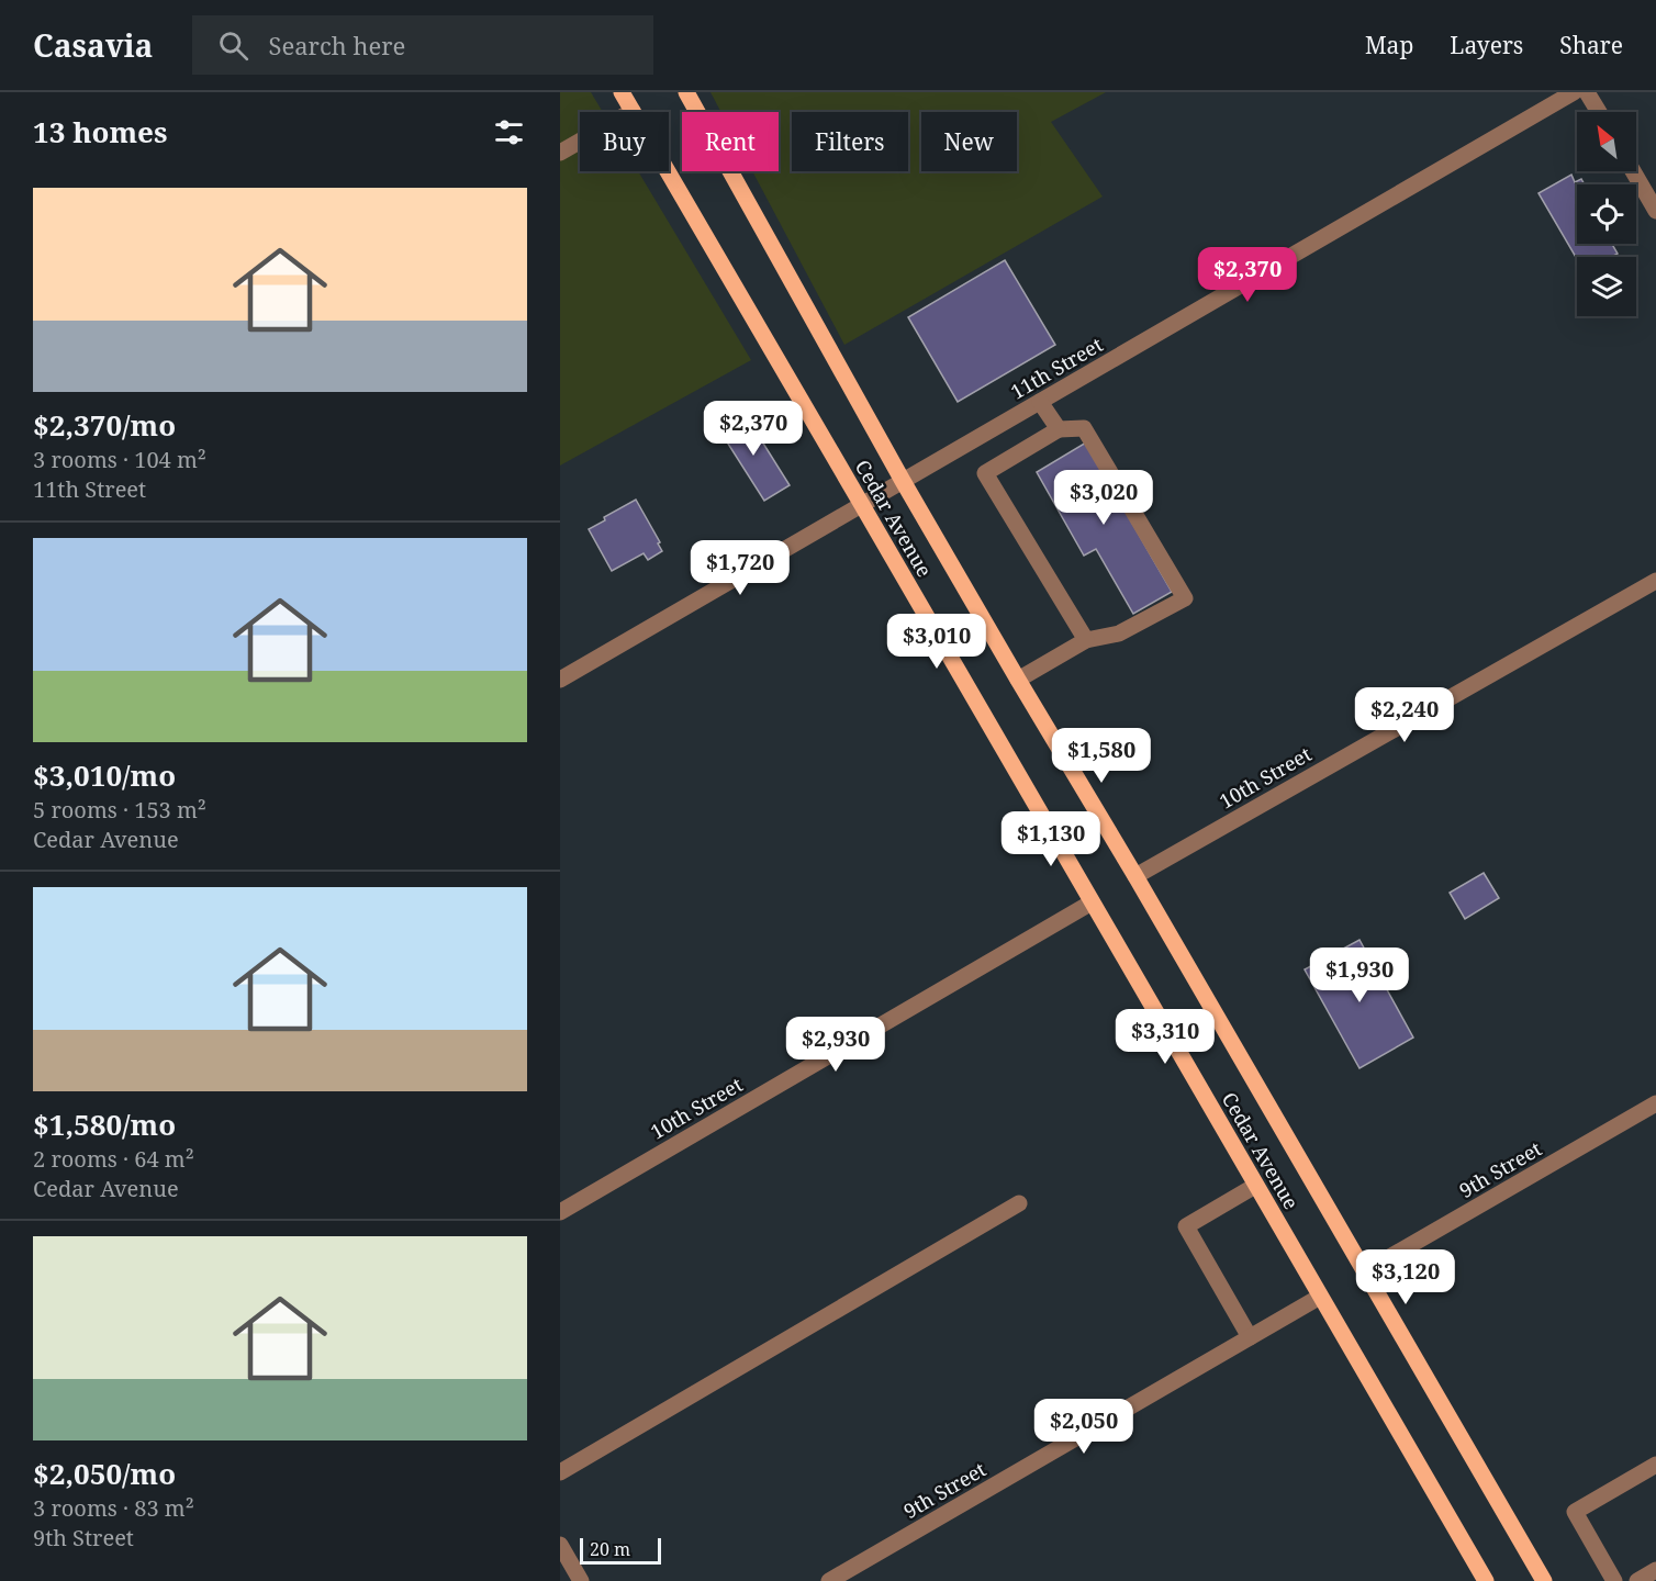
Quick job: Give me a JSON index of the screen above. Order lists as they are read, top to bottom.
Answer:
{
  "streets": {
    "main road": ["Cedar Avenue"],
    "street": ["11th Street", "10th Street", "9th Street"]
  },
  "crossings": [
    ["11th Street", "Cedar Avenue"],
    ["Cedar Avenue", "10th Street"],
    ["Cedar Avenue", "9th Street"]
  ],
  "scale_bar": "20 m",
  "north": "top left",
  "page": {
    "header": "Casavia",
    "search": "Search here",
    "nav": ["Map", "Layers", "Share"],
    "heading": "13 homes",
    "chip": [
      "Buy",
      "Rent",
      "Filters",
      "New"
    ],
    "list": [
      {
        "name": "$2,370/mo",
        "note": "3 rooms · 104 m² · 11th Street"
      },
      {
        "name": "$3,010/mo",
        "note": "5 rooms · 153 m² · Cedar Avenue"
      },
      {
        "name": "$1,580/mo",
        "note": "2 rooms · 64 m² · Cedar Avenue"
      },
      {
        "name": "$2,050/mo",
        "note": "3 rooms · 83 m² · 9th Street"
      }
    ],
    "price": [
      "$2,370",
      "$2,370",
      "$3,020",
      "$1,720",
      "$3,010",
      "$2,240",
      "$1,580",
      "$1,130",
      "$1,930",
      "$3,310",
      "$2,930",
      "$3,120",
      "$2,050"
    ],
    "scale": "20 m"
  }
}
